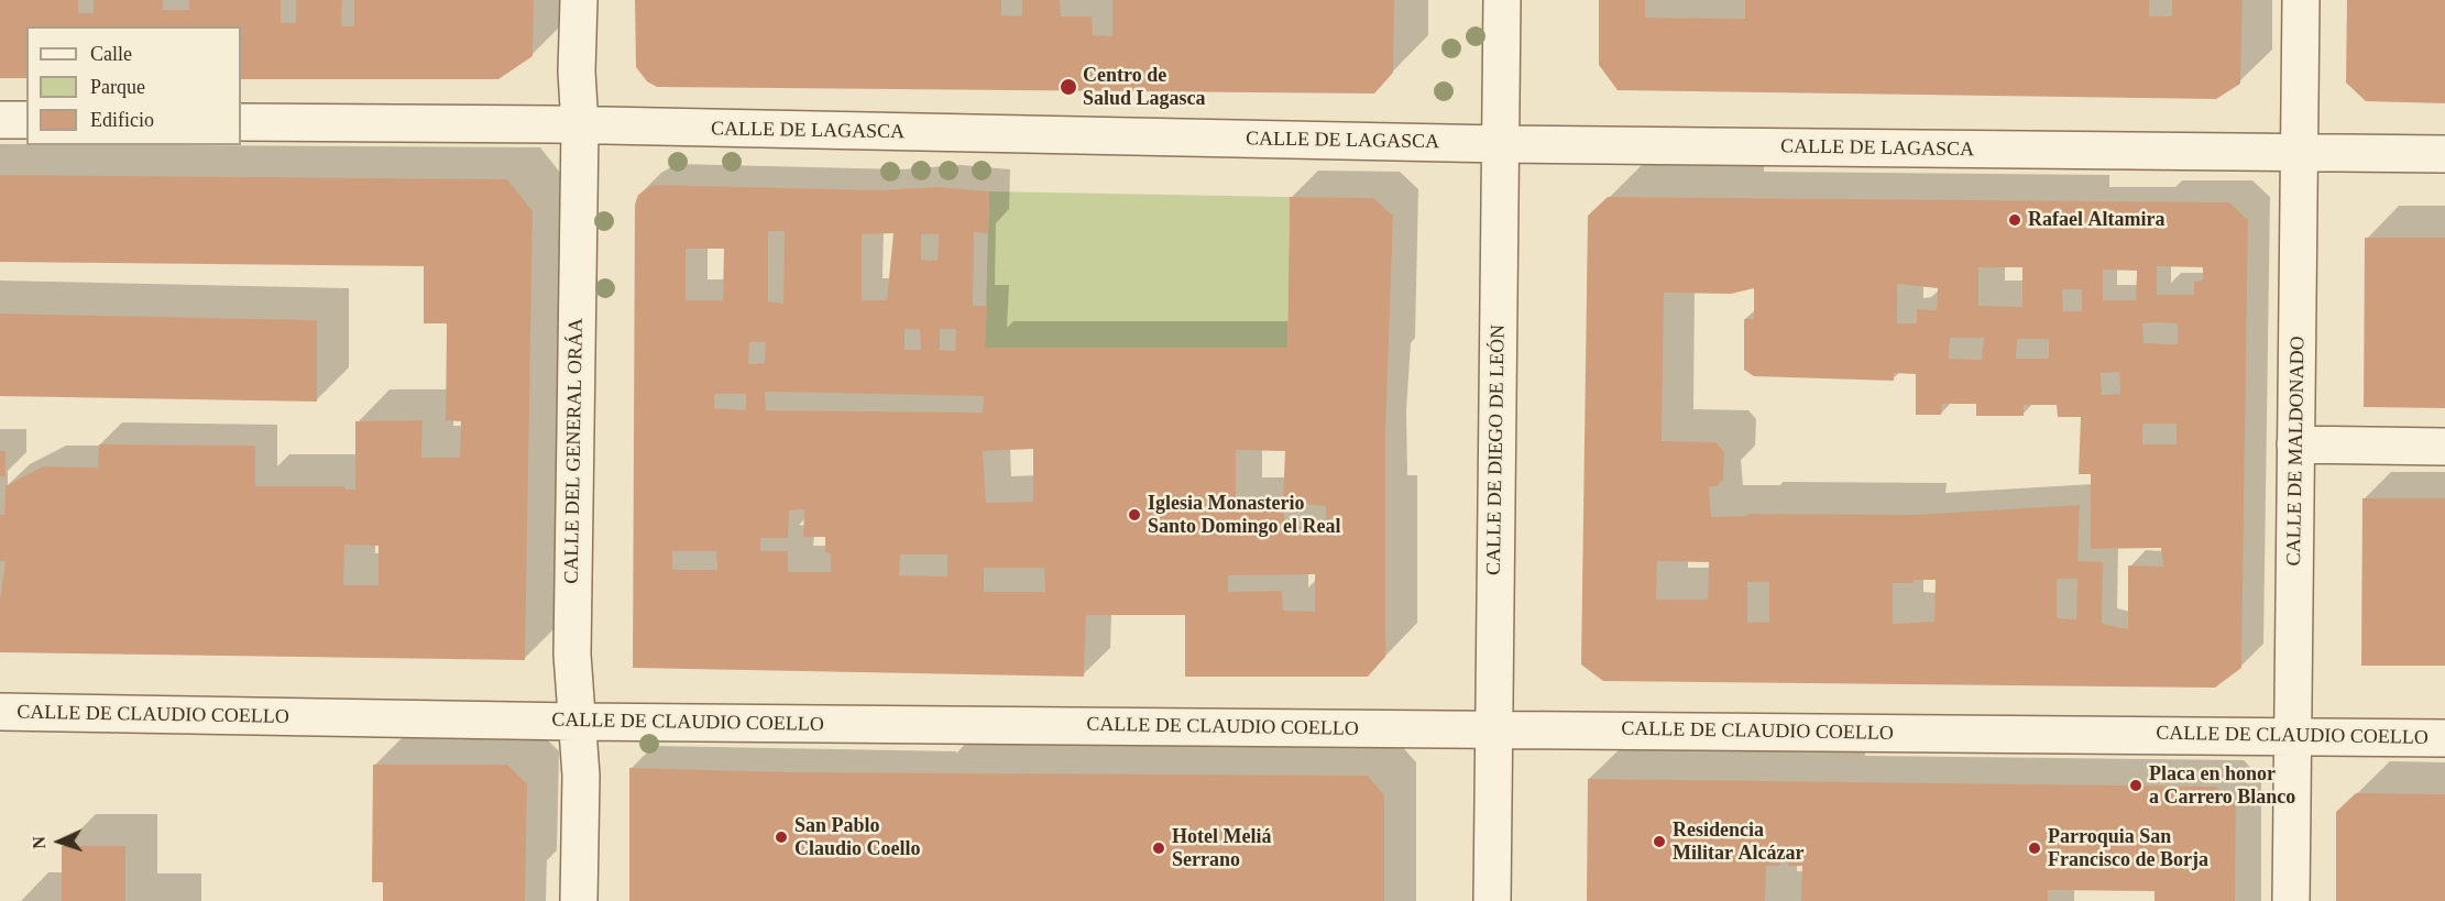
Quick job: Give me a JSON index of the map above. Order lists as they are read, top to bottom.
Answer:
{
  "streets": {
    "street": [
      "CALLE DE LAGASCA",
      "CALLE DE DIEGO DE LEÓN",
      "CALLE DEL GENERAL ORÁA",
      "CALLE DE MALDONADO",
      "CALLE DE CLAUDIO COELLO"
    ]
  },
  "crossings": [
    ["CALLE DE LAGASCA", "CALLE DE DIEGO DE LEÓN"],
    ["CALLE DE LAGASCA", "CALLE DEL GENERAL ORÁA"],
    ["CALLE DE LAGASCA", "CALLE DE MALDONADO"],
    ["CALLE DE DIEGO DE LEÓN", "CALLE DE CLAUDIO COELLO"],
    ["CALLE DEL GENERAL ORÁA", "CALLE DE CLAUDIO COELLO"],
    ["CALLE DE MALDONADO", "CALLE DE CLAUDIO COELLO"]
  ],
  "places": [
    "Centro de Salud Lagasca",
    "Rafael Altamira",
    "Iglesia Monasterio Santo Domingo el Real",
    "Placa en honor a Carrero Blanco",
    "San Pablo Claudio Coello",
    "Residencia Militar Alcázar",
    "Hotel Meliá Serrano",
    "Parroquia San Francisco de Borja"
  ],
  "legend": ["Calle", "Parque", "Edificio"],
  "north": "left"
}
